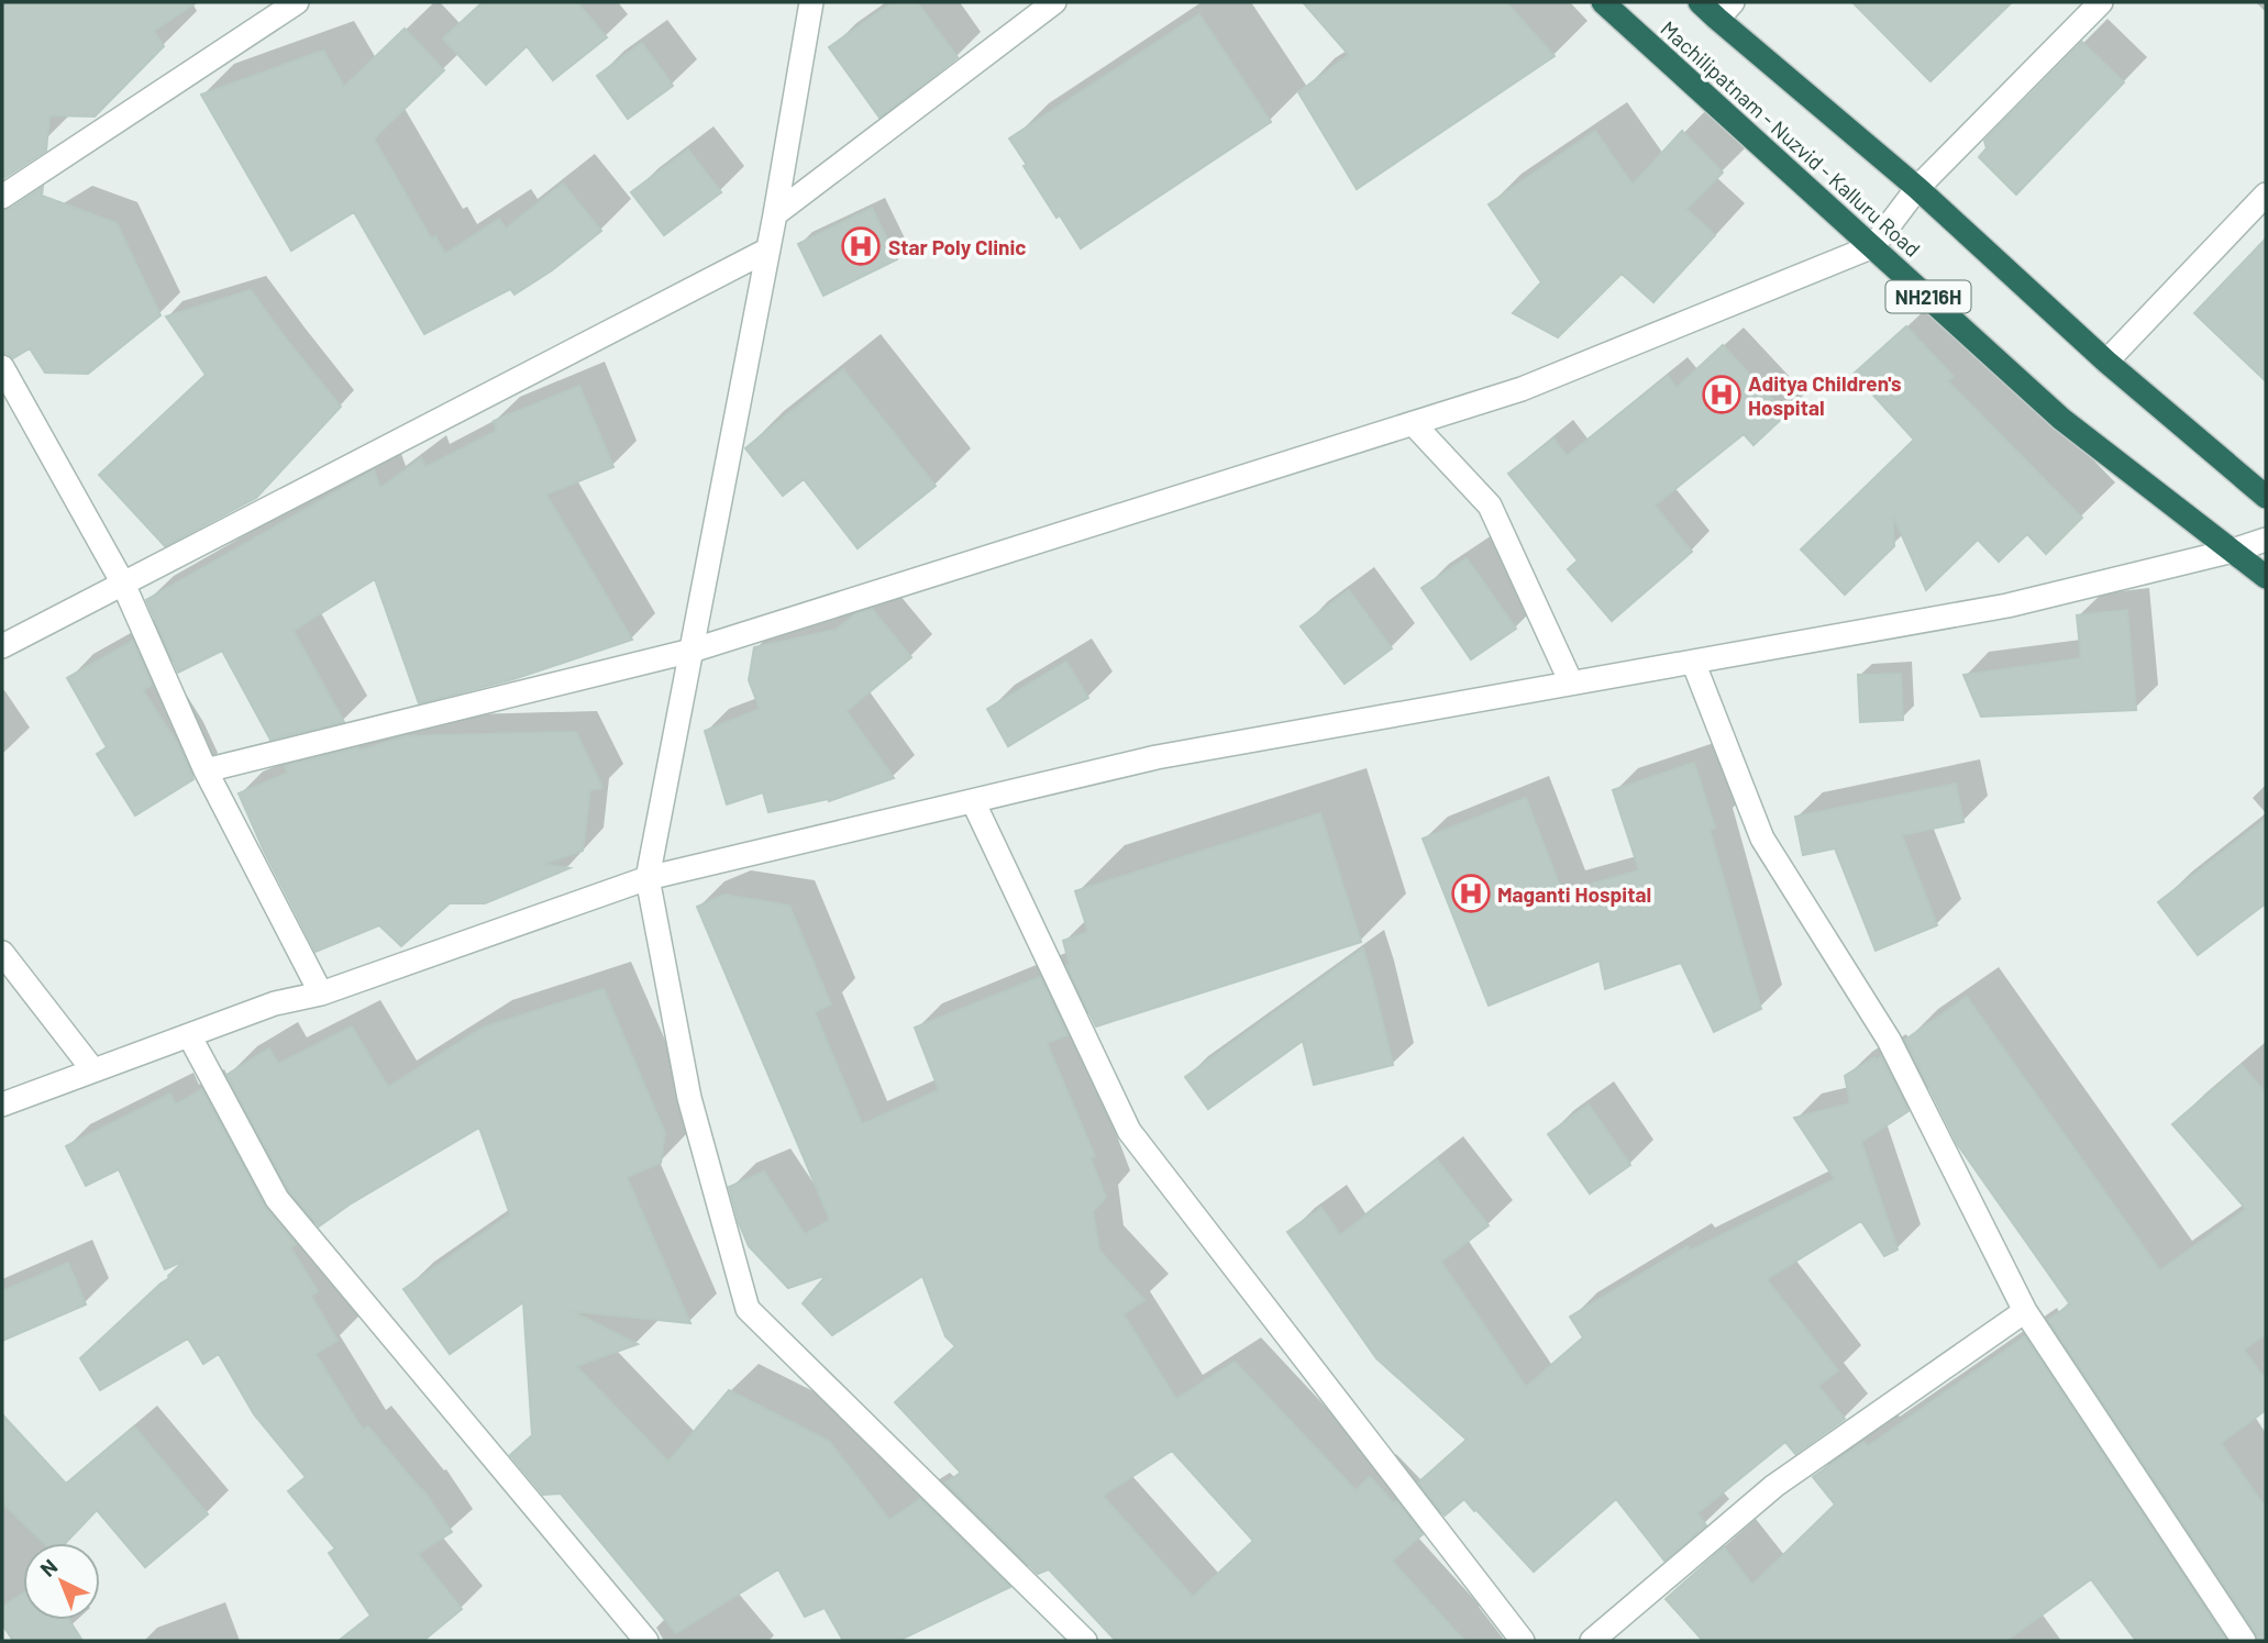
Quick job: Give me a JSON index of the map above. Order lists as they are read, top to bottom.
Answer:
{
  "streets": {
    "highway": ["Machilipatnam - Nuzvid - Kalluru Road", "NH216H"]
  },
  "places": {
    "hospital": ["Star Poly Clinic", "Aditya Children's Hospital", "Maganti Hospital"]
  },
  "north": "top left"
}
